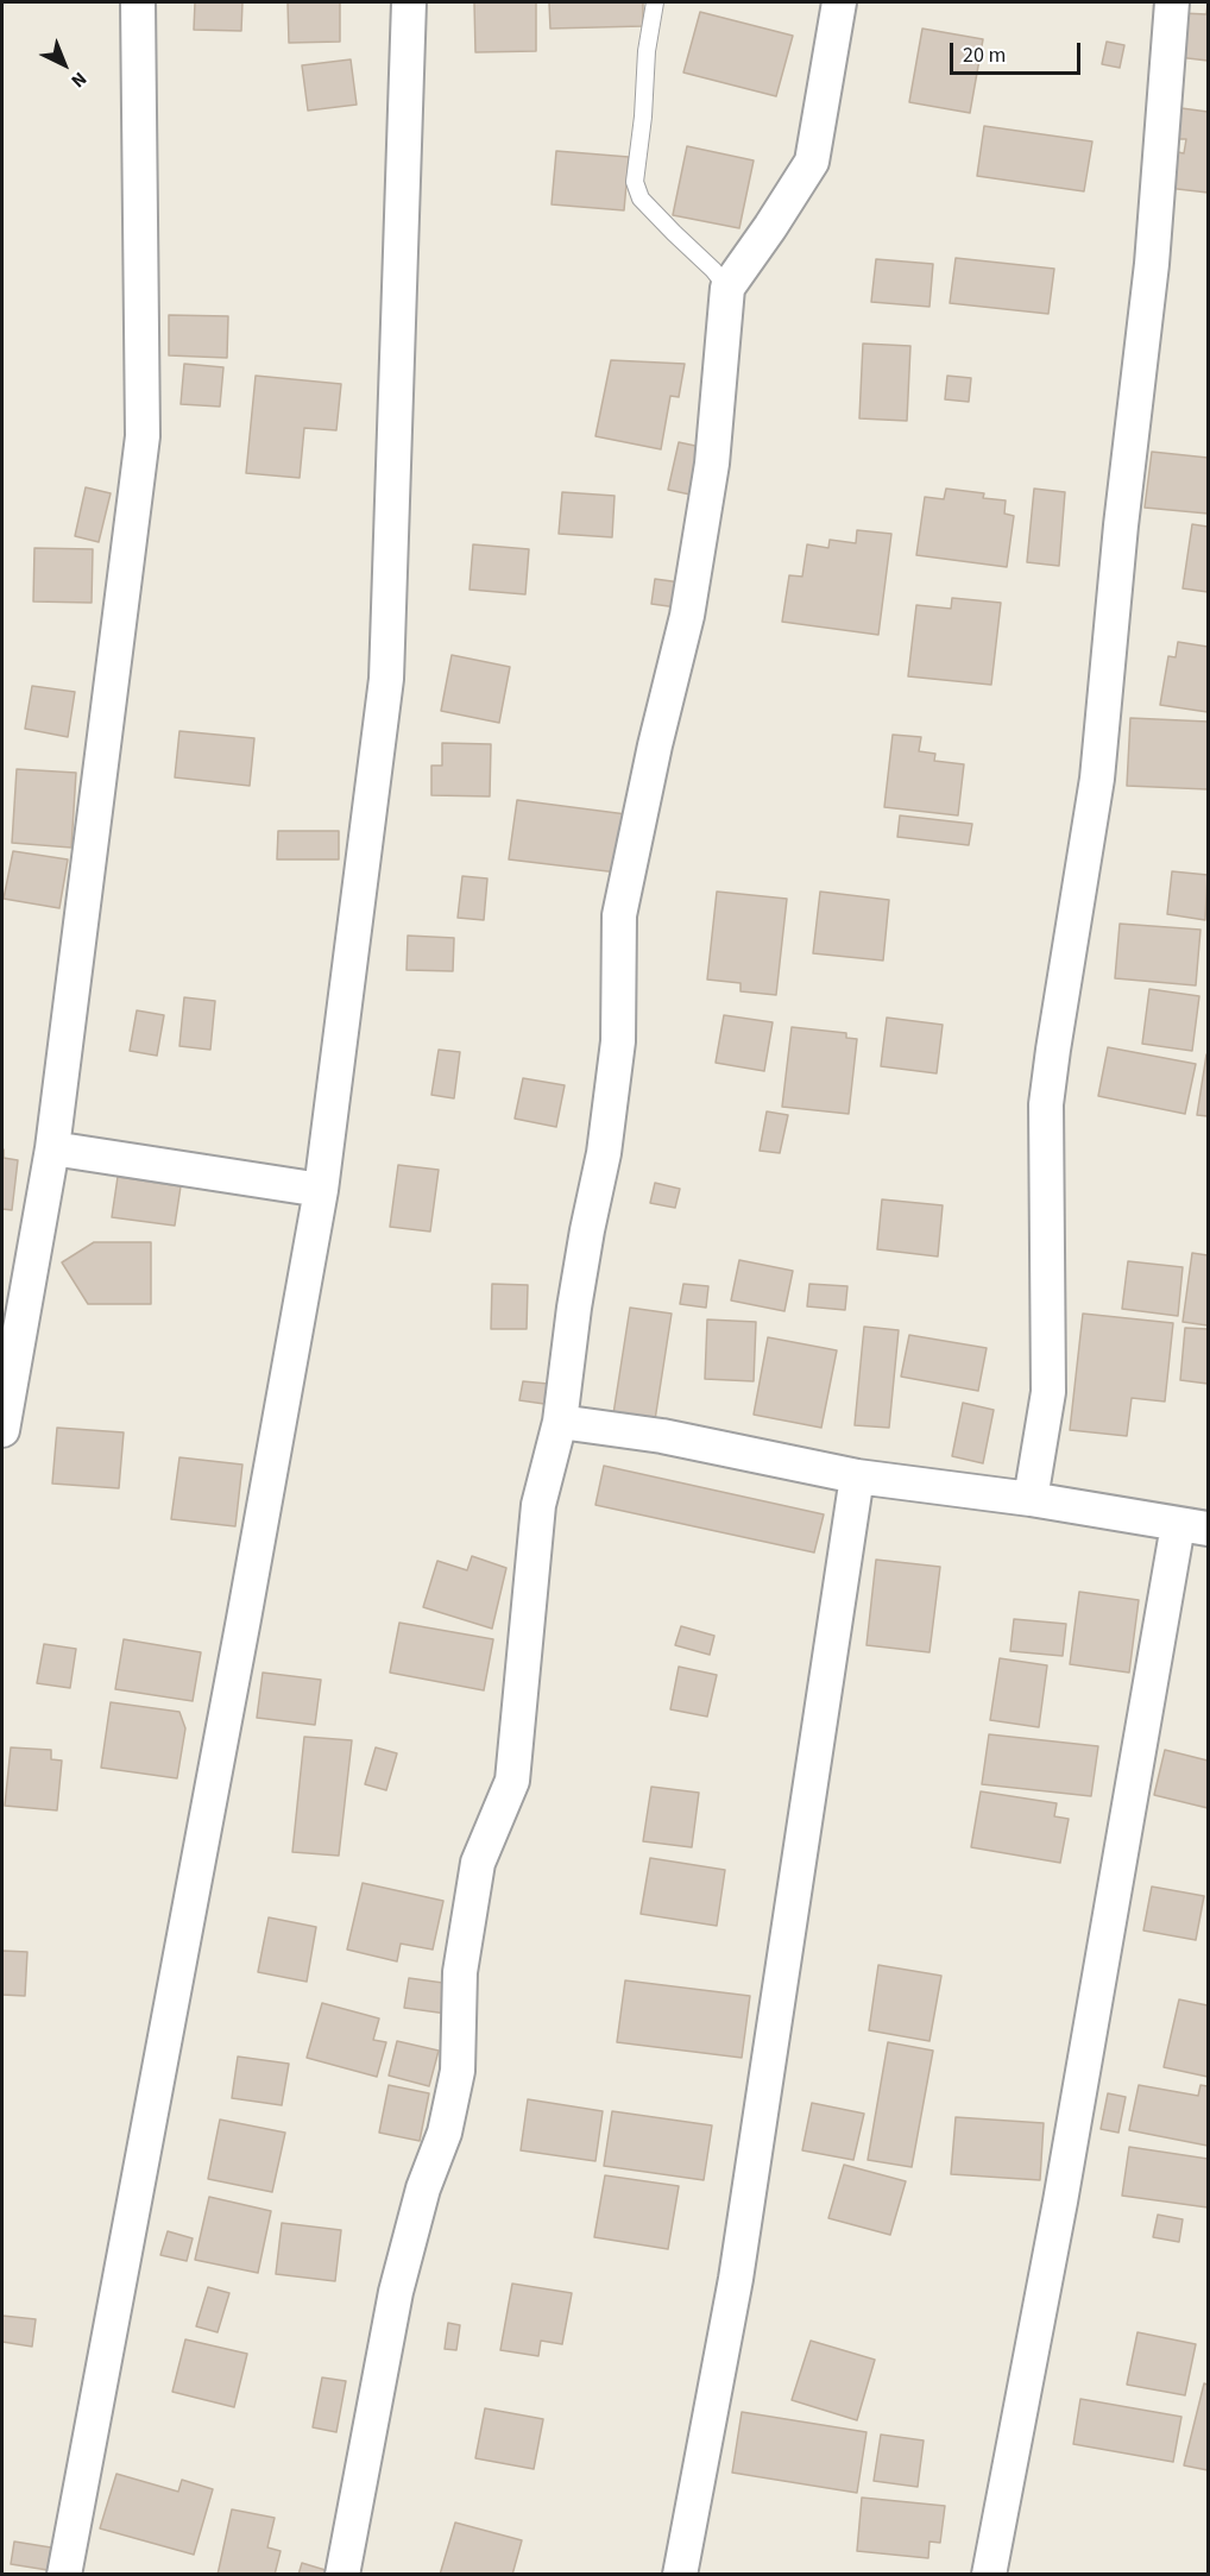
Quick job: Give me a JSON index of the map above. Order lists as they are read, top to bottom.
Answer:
{
  "scale_bar": "20 m",
  "north": "bottom right"
}
